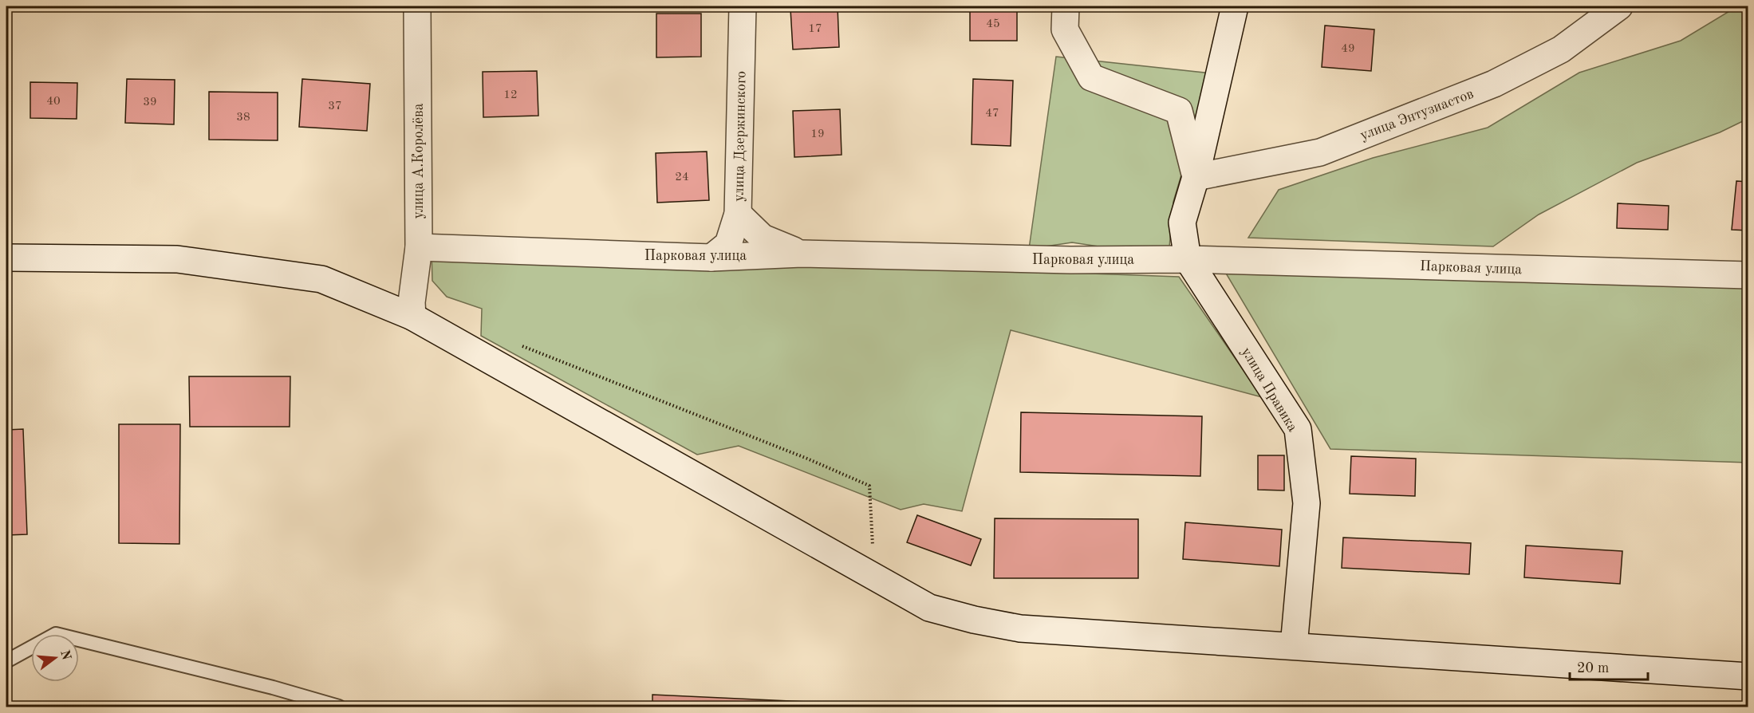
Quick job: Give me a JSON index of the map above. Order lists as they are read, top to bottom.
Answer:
{
  "streets": {
    "street": [
      "улица Энтузиастов",
      "улица Дзержинского",
      "улица А.Королёва",
      "Парковая улица",
      "улица Правика"
    ]
  },
  "crossings": [
    ["улица Энтузиастов", "улица Правика"],
    ["улица Дзержинского", "Парковая улица"],
    ["улица А.Королёва", "Парковая улица"],
    ["Парковая улица", "улица Правика"]
  ],
  "house_numbers": [
    "45",
    "17",
    "49",
    "12",
    "40",
    "39",
    "37",
    "47",
    "38",
    "19",
    "24"
  ],
  "scale_bar": "20 m",
  "north": "right"
}
